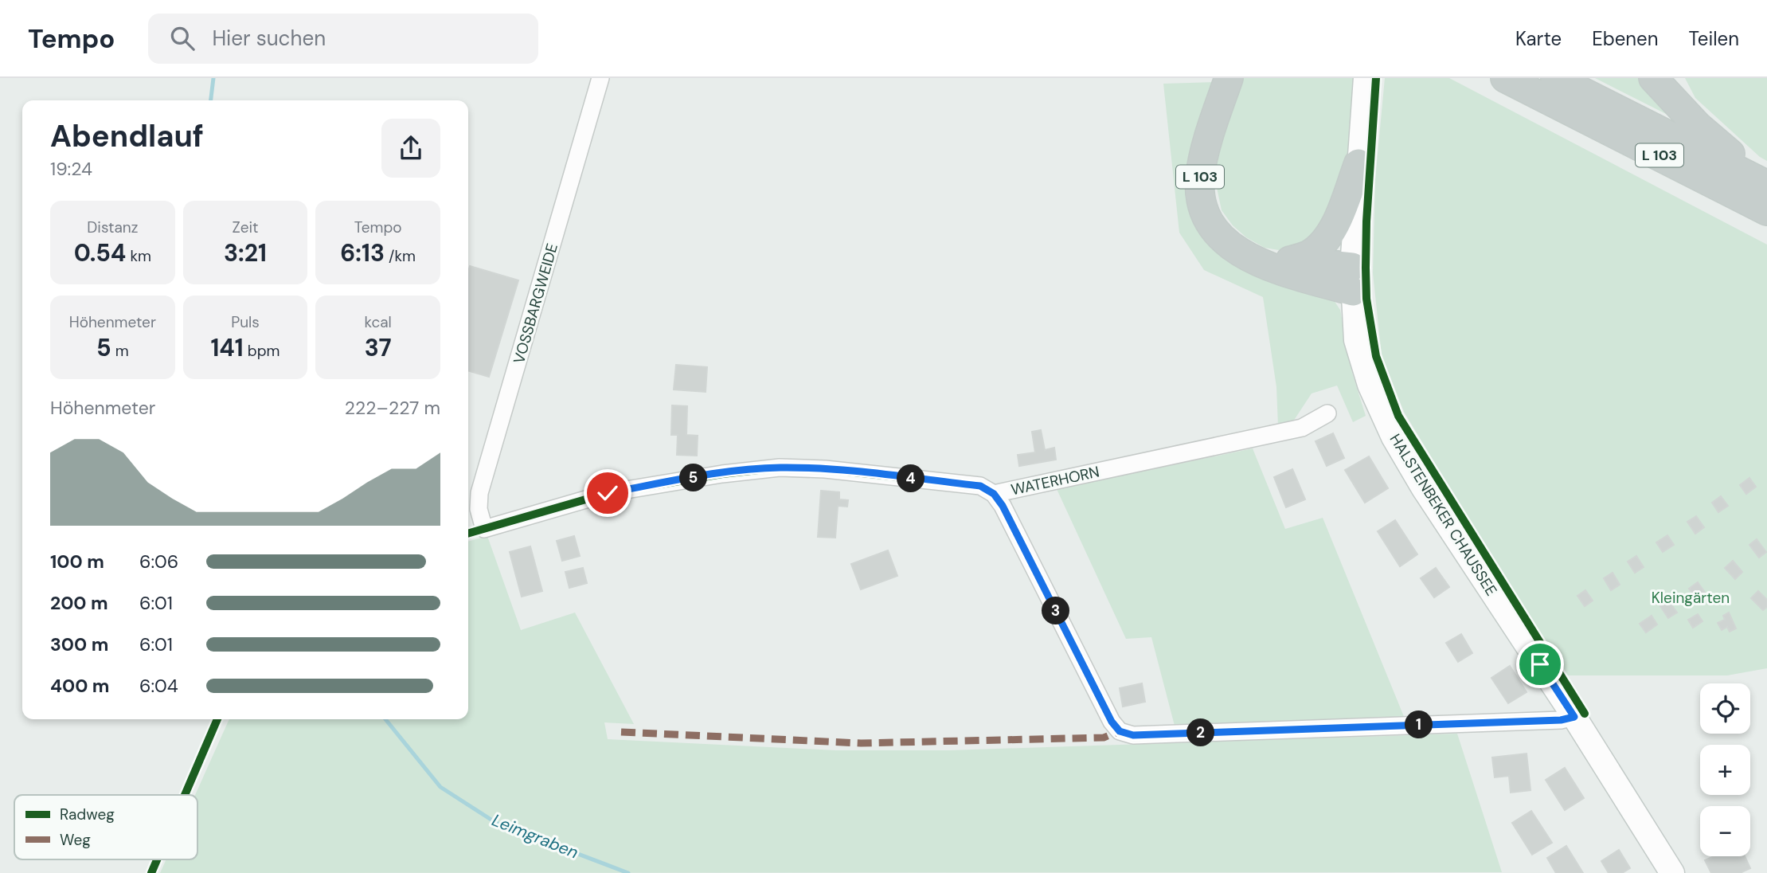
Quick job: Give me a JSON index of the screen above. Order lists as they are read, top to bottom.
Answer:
{
  "streets": {
    "highway": ["L 103"],
    "main road": ["HALSTENBEKER CHAUSSEE"],
    "street": ["VOSSBARGWEIDE", "WATERHORN"]
  },
  "crossings": [
    ["L 103", "HALSTENBEKER CHAUSSEE"],
    ["VOSSBARGWEIDE", "WATERHORN"]
  ],
  "water": ["Leimgraben"],
  "parks": ["Kleingärten"],
  "legend": ["Radweg", "Weg"],
  "page": {
    "header": "Tempo",
    "search": "Hier suchen",
    "nav": ["Karte", "Ebenen", "Teilen"],
    "heading": ["Abendlauf", "19:24"],
    "stats": [
      ["Distanz", "0.54 km"],
      ["Zeit", "3:21"],
      ["Tempo", "6:13 /km"],
      ["Höhenmeter", "5 m"],
      ["Puls", "141 bpm"],
      ["kcal", "37"]
    ],
    "chart": ["Höhenmeter", "222–227 m"],
    "pins": [
      "5",
      "4",
      "3",
      "1",
      "2"
    ],
    "list": [
      {
        "name": "100 m",
        "note": "6:06"
      },
      {
        "name": "200 m",
        "note": "6:01"
      },
      {
        "name": "300 m",
        "note": "6:01"
      },
      {
        "name": "400 m",
        "note": "6:04"
      }
    ],
    "map_buttons": ["+", "−"]
  }
}
